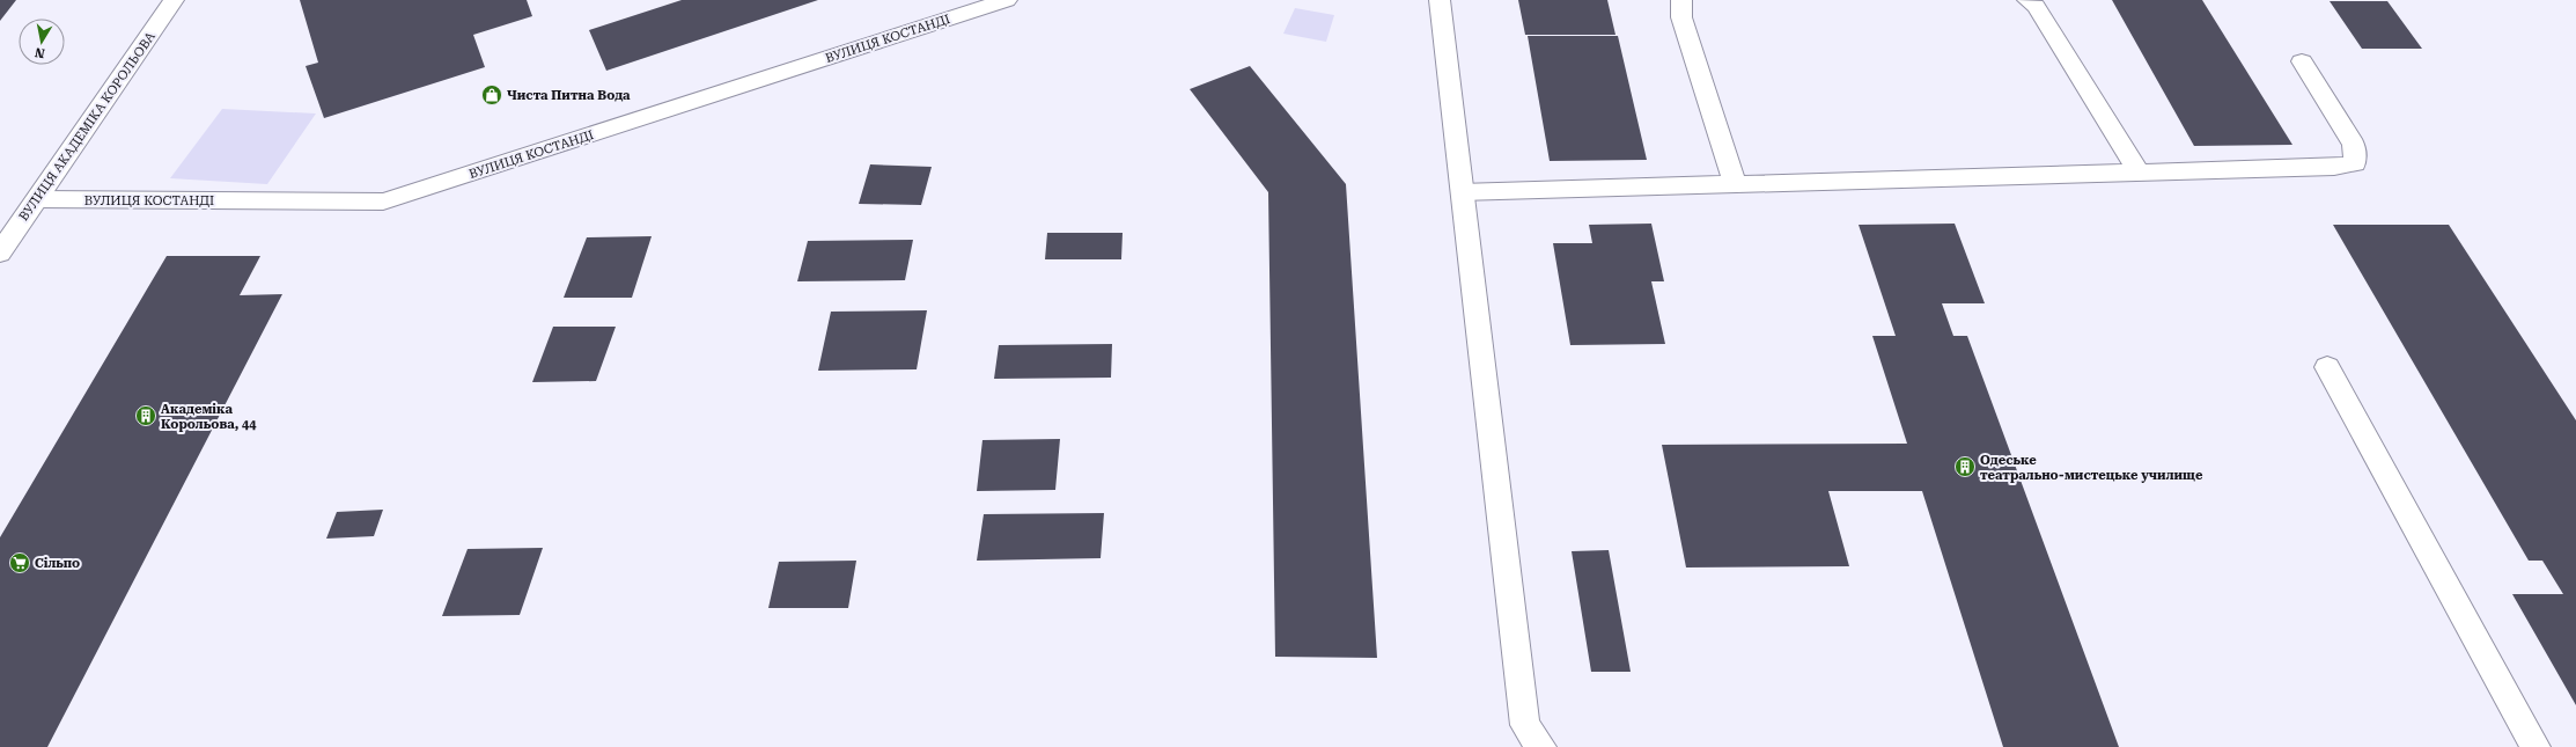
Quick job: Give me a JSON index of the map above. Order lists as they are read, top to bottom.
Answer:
{
  "streets": {
    "street": ["ВУЛИЦЯ КОСТАНДІ", "ВУЛИЦЯ АКАДЕМІКА КОРОЛЬОВА"]
  },
  "crossings": [
    ["ВУЛИЦЯ КОСТАНДІ", "ВУЛИЦЯ АКАДЕМІКА КОРОЛЬОВА"]
  ],
  "places": {
    "shop": ["Чиста Питна Вода"],
    "building": ["Академіка Корольова, 44", "Одеське театрально-мистецьке училище"],
    "supermarket": ["Сільпо"]
  },
  "north": "bottom"
}
